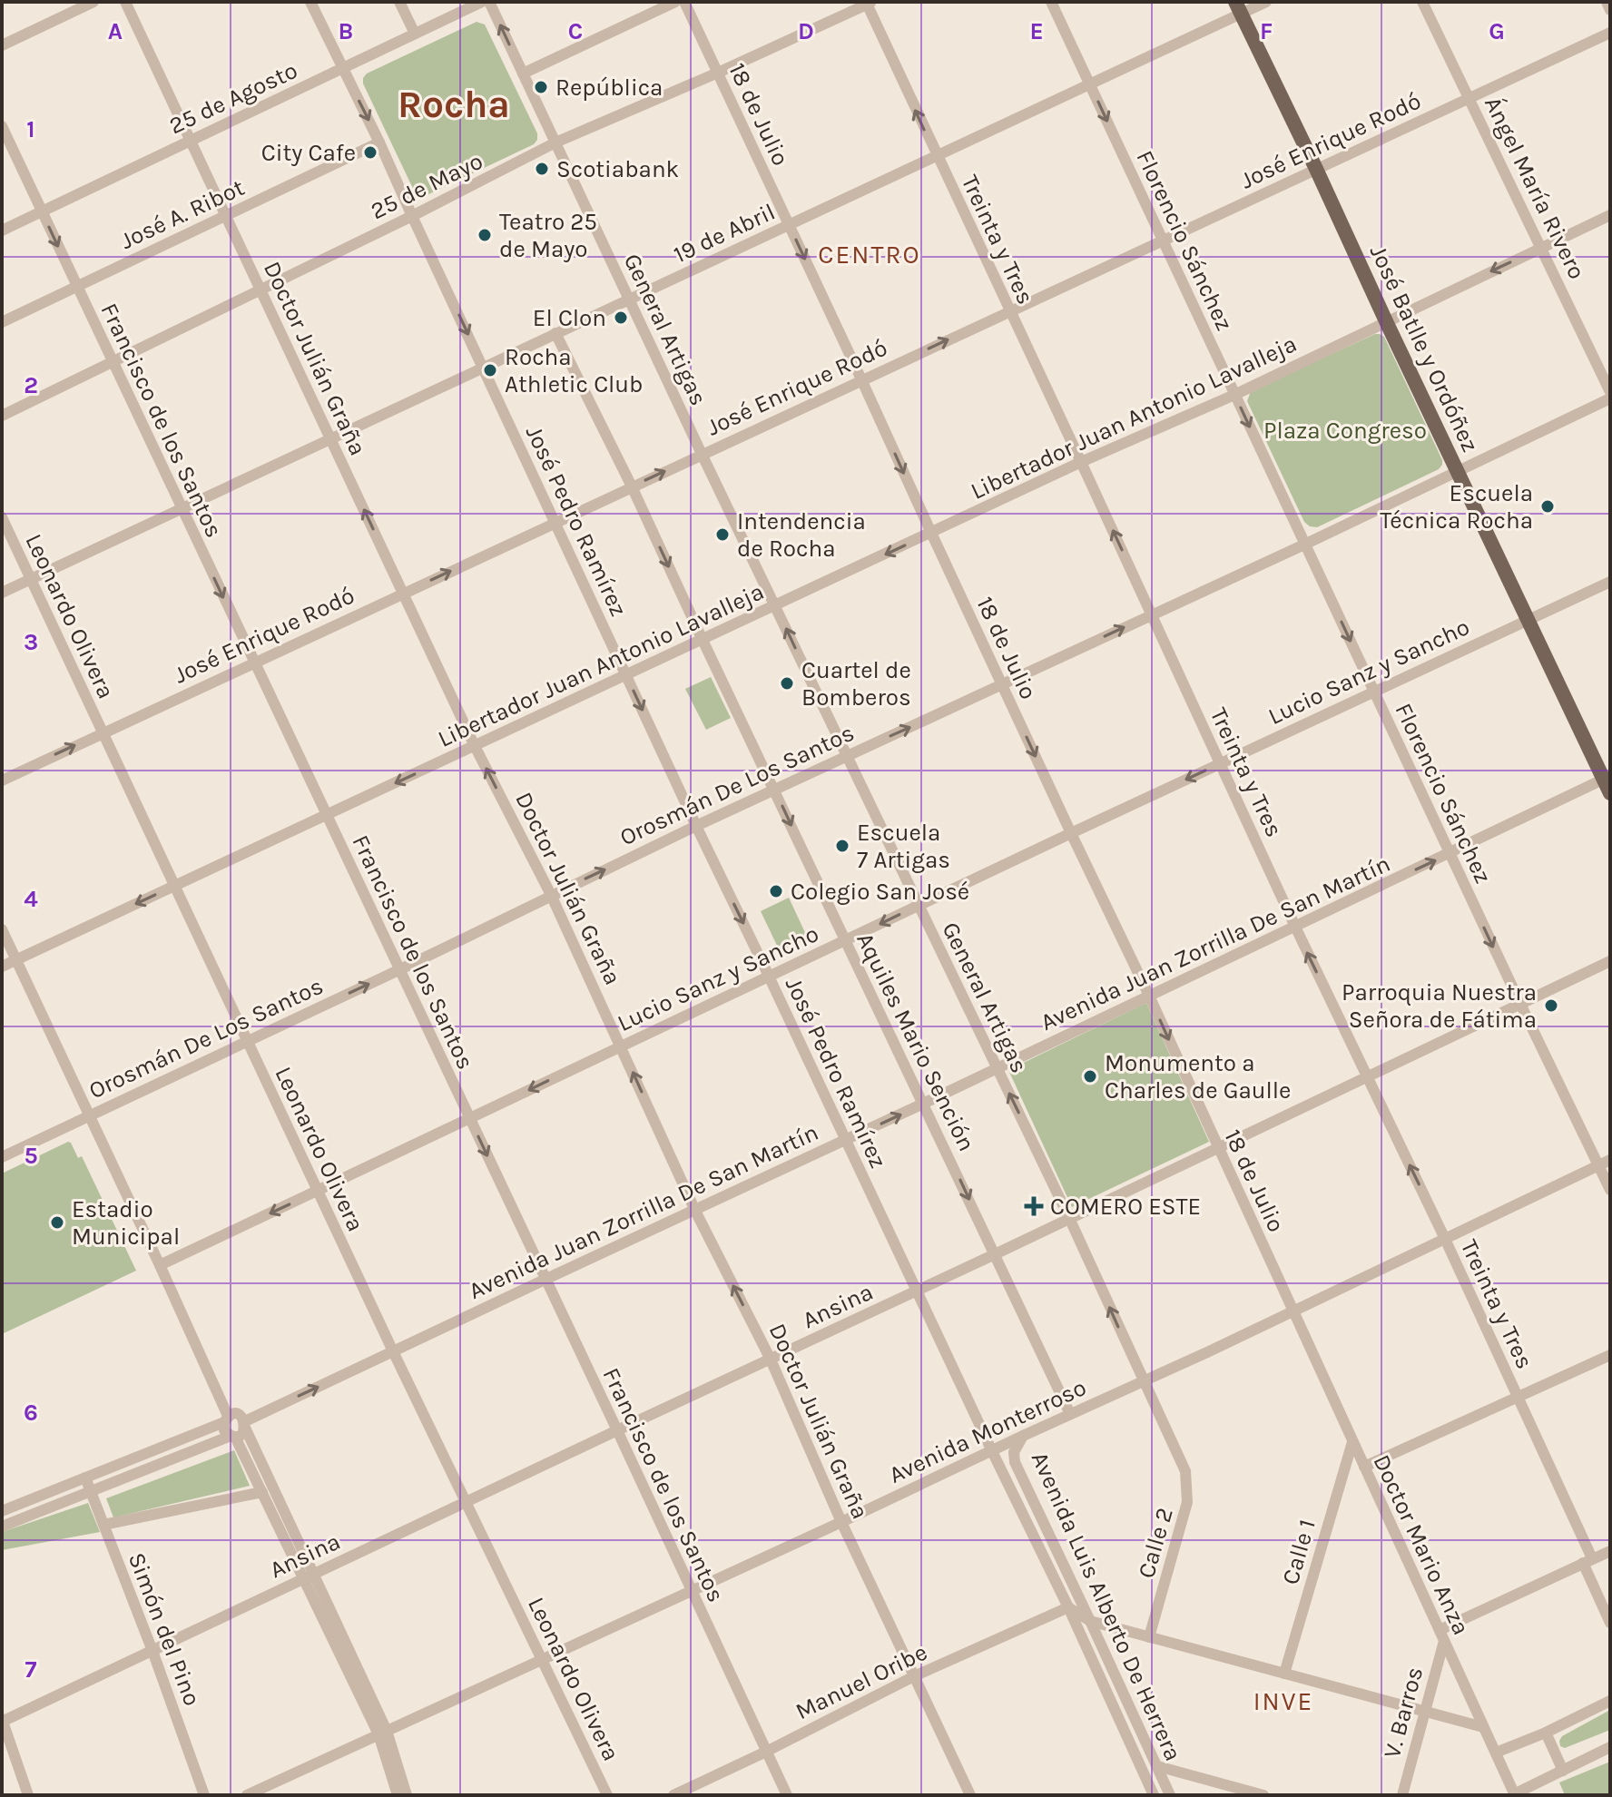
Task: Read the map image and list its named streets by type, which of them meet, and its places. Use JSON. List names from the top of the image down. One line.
{"streets":{"main road":["José Batlle y Ordóñez"],"street":["25 de Agosto","18 de Julio","José Enrique Rodó","25 de Mayo","Ángel María Rivero","José A. Ribot","19 de Abril","Treinta y Tres","Florencio Sánchez","General Artigas","Doctor Julián Graña","Libertador Juan Antonio Lavalleja","Francisco de los Santos","José Pedro Ramírez","Leonardo Olivera","Lucio Sanz y Sancho","Orosmán De Los Santos","Avenida Juan Zorrilla De San Martín","Aquiles Mario Sención","Ansina","Avenida Monterroso","Calle 2","Doctor Mario Anza","Calle 1","Avenida Luis Alberto De Herrera","Simón del Pino","Manuel Oribe","V. Barros"]},"crossings":[["25 de Agosto","Doctor Julián Graña"],["25 de Agosto","Francisco de los Santos"],["25 de Agosto","José Pedro Ramírez"],["18 de Julio","José Enrique Rodó"],["18 de Julio","25 de Mayo"],["18 de Julio","19 de Abril"],["18 de Julio","Libertador Juan Antonio Lavalleja"],["18 de Julio","Lucio Sanz y Sancho"],["18 de Julio","Orosmán De Los Santos"],["18 de Julio","Avenida Juan Zorrilla De San Martín"],["18 de Julio","Ansina"],["18 de Julio","Avenida Monterroso"],["18 de Julio","Doctor Mario Anza"],["José Enrique Rodó","Ángel María Rivero"],["José Enrique Rodó","Treinta y Tres"],["José Enrique Rodó","Florencio Sánchez"],["José Enrique Rodó","General Artigas"],["José Enrique Rodó","José Batlle y Ordóñez"],["José Enrique Rodó","Doctor Julián Graña"],["José Enrique Rodó","Francisco de los Santos"],["José Enrique Rodó","José Pedro Ramírez"],["José Enrique Rodó","Leonardo Olivera"],["José Enrique Rodó","Aquiles Mario Sención"],["25 de Mayo","Treinta y Tres"],["25 de Mayo","General Artigas"],["25 de Mayo","Doctor Julián Graña"],["25 de Mayo","Francisco de los Santos"],["25 de Mayo","José Pedro Ramírez"],["Ángel María Rivero","Libertador Juan Antonio Lavalleja"],["José A. Ribot","Doctor Julián Graña"],["José A. Ribot","Francisco de los Santos"],["José A. Ribot","José Pedro Ramírez"],["19 de Abril","Treinta y Tres"],["19 de Abril","Florencio Sánchez"],["19 de Abril","General Artigas"],["19 de Abril","José Batlle y Ordóñez"],["19 de Abril","Doctor Julián Graña"],["19 de Abril","Francisco de los Santos"],["19 de Abril","José Pedro Ramírez"],["19 de Abril","Leonardo Olivera"],["19 de Abril","Aquiles Mario Sención"],["Treinta y Tres","Libertador Juan Antonio Lavalleja"],["Treinta y Tres","Lucio Sanz y Sancho"],["Treinta y Tres","Orosmán De Los Santos"],["Treinta y Tres","Avenida Juan Zorrilla De San Martín"],["Treinta y Tres","Ansina"],["Treinta y Tres","Avenida Monterroso"],["Florencio Sánchez","Libertador Juan Antonio Lavalleja"],["Florencio Sánchez","Lucio Sanz y Sancho"],["Florencio Sánchez","Orosmán De Los Santos"],["Florencio Sánchez","Avenida Juan Zorrilla De San Martín"],["Florencio Sánchez","Ansina"],["Florencio Sánchez","Avenida Monterroso"],["General Artigas","Libertador Juan Antonio Lavalleja"],["General Artigas","Lucio Sanz y Sancho"],["General Artigas","Orosmán De Los Santos"],["General Artigas","Avenida Juan Zorrilla De San Martín"],["General Artigas","Ansina"],["General Artigas","Avenida Monterroso"],["General Artigas","Calle 2"],["José Batlle y Ordóñez","Libertador Juan Antonio Lavalleja"],["José Batlle y Ordóñez","Lucio Sanz y Sancho"],["José Batlle y Ordóñez","Orosmán De Los Santos"],["José Batlle y Ordóñez","Avenida Juan Zorrilla De San Martín"],["Doctor Julián Graña","Libertador Juan Antonio Lavalleja"],["Doctor Julián Graña","Lucio Sanz y Sancho"],["Doctor Julián Graña","Orosmán De Los Santos"],["Doctor Julián Graña","Avenida Juan Zorrilla De San Martín"],["Doctor Julián Graña","Ansina"],["Doctor Julián Graña","Avenida Monterroso"],["Doctor Julián Graña","Manuel Oribe"],["Libertador Juan Antonio Lavalleja","Francisco de los Santos"],["Libertador Juan Antonio Lavalleja","José Pedro Ramírez"],["Libertador Juan Antonio Lavalleja","Leonardo Olivera"],["Libertador Juan Antonio Lavalleja","Aquiles Mario Sención"],["Francisco de los Santos","Lucio Sanz y Sancho"],["Francisco de los Santos","Orosmán De Los Santos"],["Francisco de los Santos","Avenida Juan Zorrilla De San Martín"],["Francisco de los Santos","Ansina"],["Francisco de los Santos","Avenida Monterroso"],["Francisco de los Santos","Manuel Oribe"],["José Pedro Ramírez","Lucio Sanz y Sancho"],["José Pedro Ramírez","Orosmán De Los Santos"],["José Pedro Ramírez","Avenida Juan Zorrilla De San Martín"],["José Pedro Ramírez","Ansina"],["José Pedro Ramírez","Avenida Monterroso"],["José Pedro Ramírez","Avenida Luis Alberto De Herrera"],["Leonardo Olivera","Lucio Sanz y Sancho"],["Leonardo Olivera","Orosmán De Los Santos"],["Leonardo Olivera","Avenida Juan Zorrilla De San Martín"],["Leonardo Olivera","Ansina"],["Leonardo Olivera","Avenida Monterroso"],["Lucio Sanz y Sancho","Aquiles Mario Sención"],["Orosmán De Los Santos","Aquiles Mario Sención"],["Avenida Juan Zorrilla De San Martín","Aquiles Mario Sención"],["Aquiles Mario Sención","Ansina"],["Aquiles Mario Sención","Avenida Monterroso"],["Ansina","Simón del Pino"],["Avenida Monterroso","Calle 2"],["Avenida Monterroso","Doctor Mario Anza"],["Avenida Monterroso","Avenida Luis Alberto De Herrera"],["Doctor Mario Anza","Calle 1"],["Doctor Mario Anza","V. Barros"],["Avenida Luis Alberto De Herrera","Manuel Oribe"]],"one_way":["18 de Julio","Treinta y Tres","Florencio Sánchez","General Artigas","Libertador Juan Antonio Lavalleja","José Pedro Ramírez","Lucio Sanz y Sancho","Orosmán De Los Santos","Aquiles Mario Sención"],"districts":["Rocha","CENTRO","INVE"],"parks":["Plaza Congreso"],"places":{"other":["República","City Cafe","Scotiabank","Teatro 25 de Mayo","El Clon","Rocha Athletic Club","Escuela Técnica Rocha","Intendencia de Rocha","Cuartel de Bomberos","Escuela 7 Artigas","Colegio San José","Parroquia Nuestra Señora de Fátima","Monumento a Charles de Gaulle","Estadio Municipal"],"health":["COMERO ESTE"]},"grid":{"columns":["A","B","C","D","E","F","G"],"rows":["1","2","3","4","5","6","7"]}}
